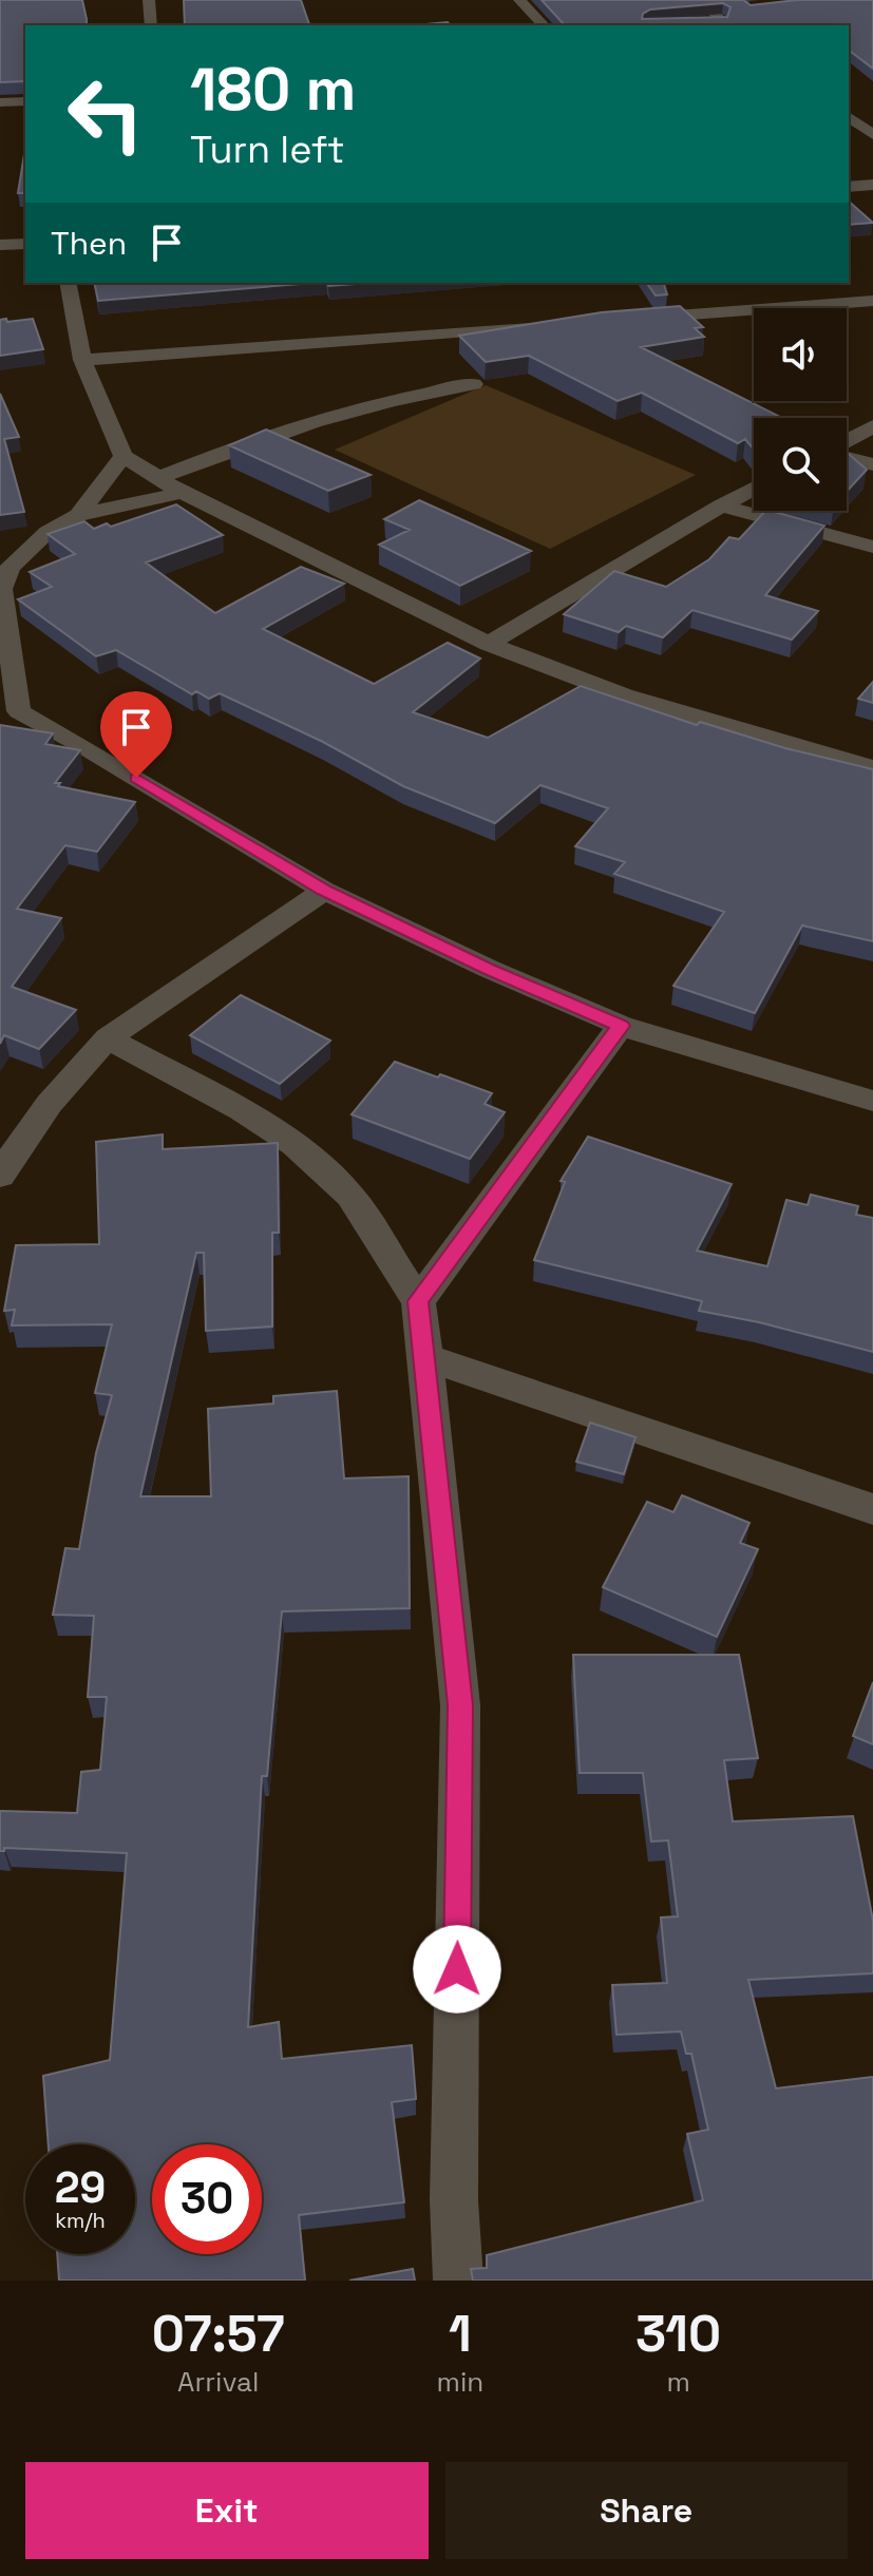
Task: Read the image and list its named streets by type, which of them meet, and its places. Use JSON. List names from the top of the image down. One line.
{"page":{"turn":["180 m","Turn left"],"then":"Then","speed":"29 km/h","limit":"30","eta":["07:57","Arrival","1","min","310","m"],"buttons":["Exit","Share"]}}
